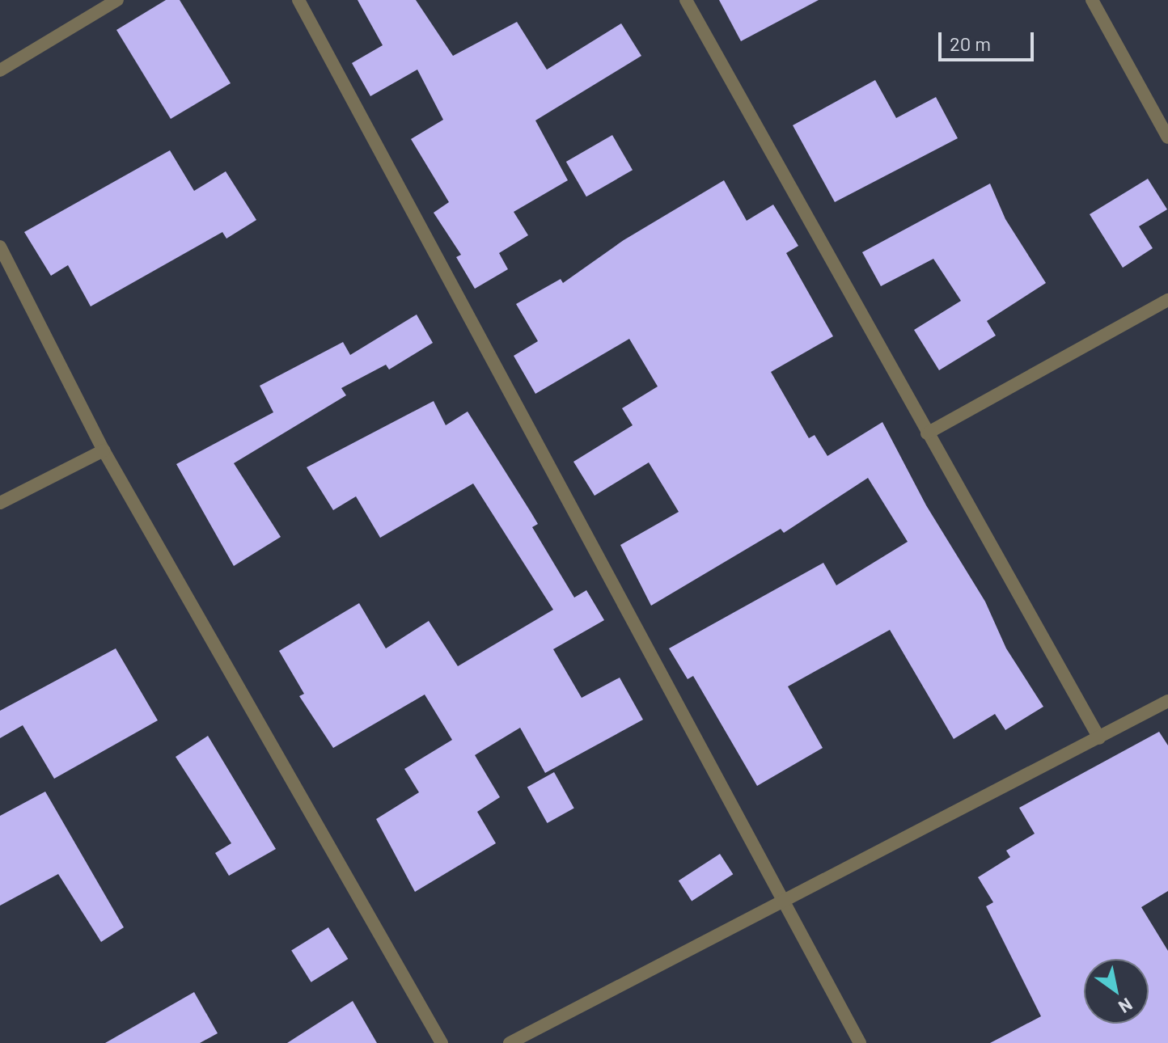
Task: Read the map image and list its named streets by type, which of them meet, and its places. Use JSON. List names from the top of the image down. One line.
{"scale_bar":"20 m","north":"bottom right"}
